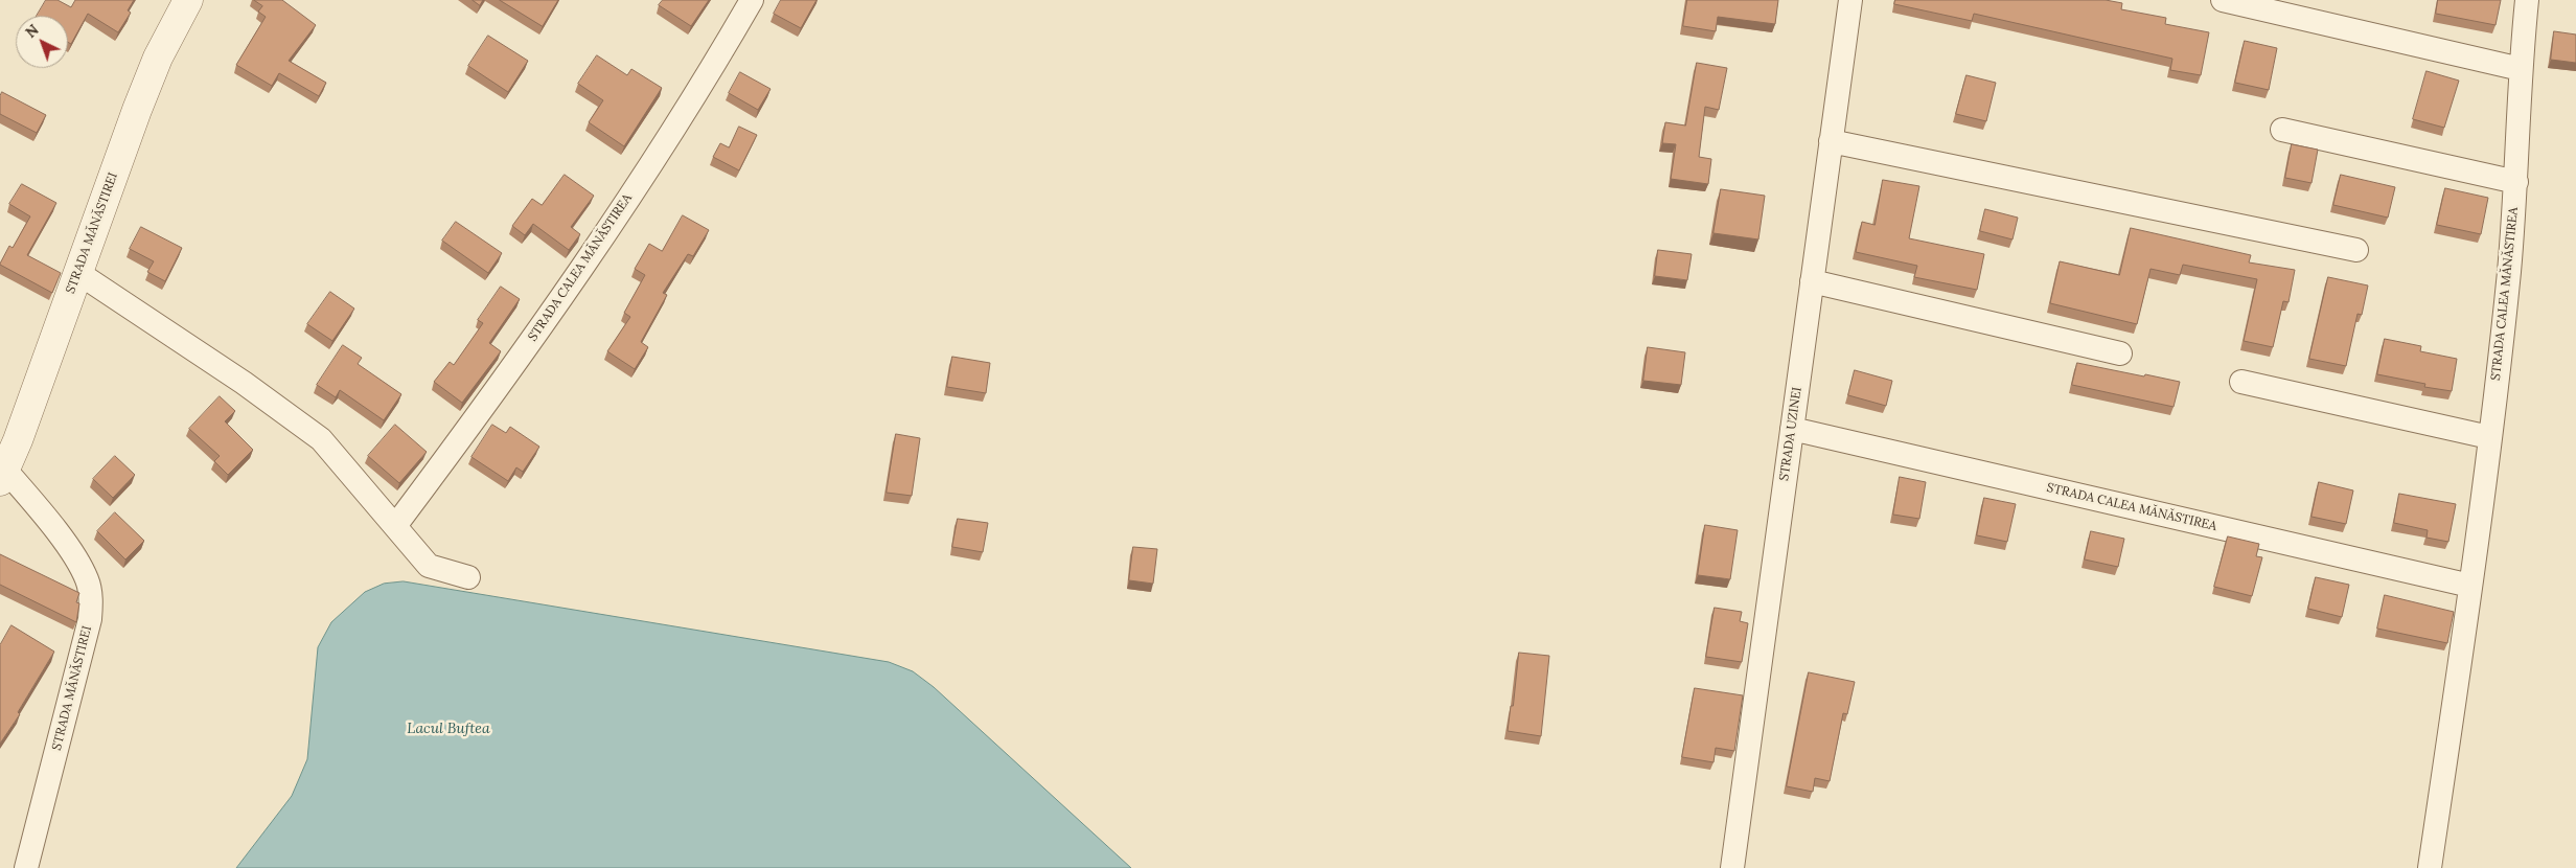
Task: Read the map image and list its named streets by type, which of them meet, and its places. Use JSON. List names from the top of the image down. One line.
{"streets":{"street":["STRADA MĂNĂSTIREI","STRADA CALEA MĂNĂSTIREA","STRADA UZINEI"]},"crossings":[["STRADA CALEA MĂNĂSTIREA","STRADA UZINEI"]],"water":["Lacul Buftea"],"north":"top left"}
